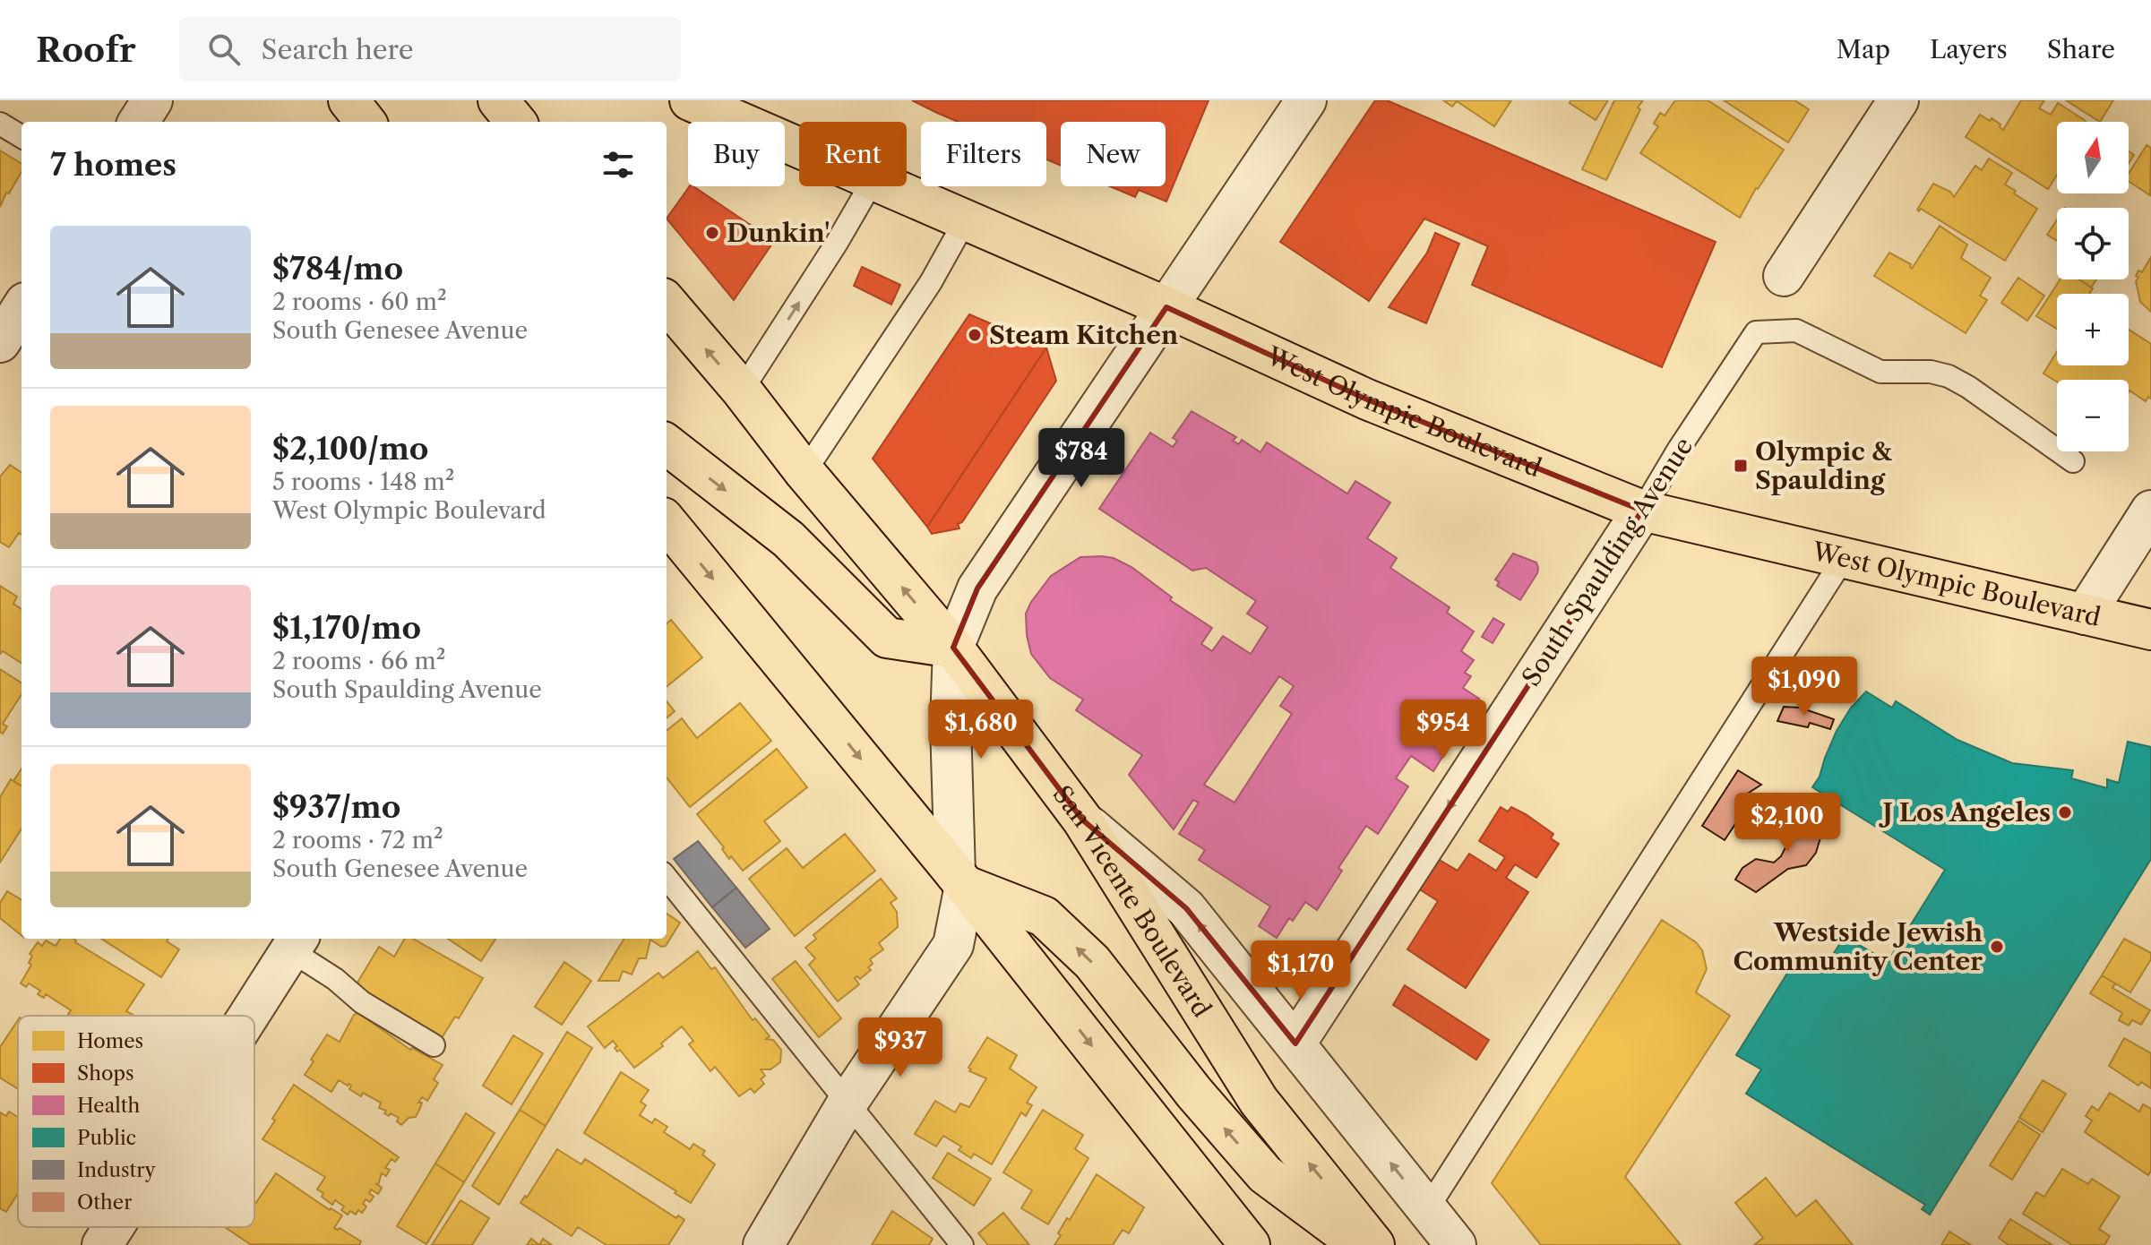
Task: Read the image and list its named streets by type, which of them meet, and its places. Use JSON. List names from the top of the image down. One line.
{"streets":{"main road":["West Olympic Boulevard","San Vicente Boulevard"],"street":["South Spaulding Avenue"]},"crossings":[["West Olympic Boulevard","South Spaulding Avenue"]],"places":{"other":["Dunkin'","Steam Kitchen","J Los Angeles","Westside Jewish Community Center"],"transit":["Olympic & Spaulding"]},"legend":["Homes","Shops","Health","Public","Industry","Other"],"north":"top","page":{"header":"Roofr","search":"Search here","nav":["Map","Layers","Share"],"map_buttons":["+","−"],"chip":["Buy","Rent","Filters","New"],"heading":"7 homes","list":[{"name":"$784/mo","note":"2 rooms · 60 m² · South Genesee Avenue"},{"name":"$2,100/mo","note":"5 rooms · 148 m² · West Olympic Boulevard"},{"name":"$1,170/mo","note":"2 rooms · 66 m² · South Spaulding Avenue"},{"name":"$937/mo","note":"2 rooms · 72 m² · South Genesee Avenue"}],"price":["$784","$1,090","$1,680","$954","$2,100","$1,170","$937"]}}
